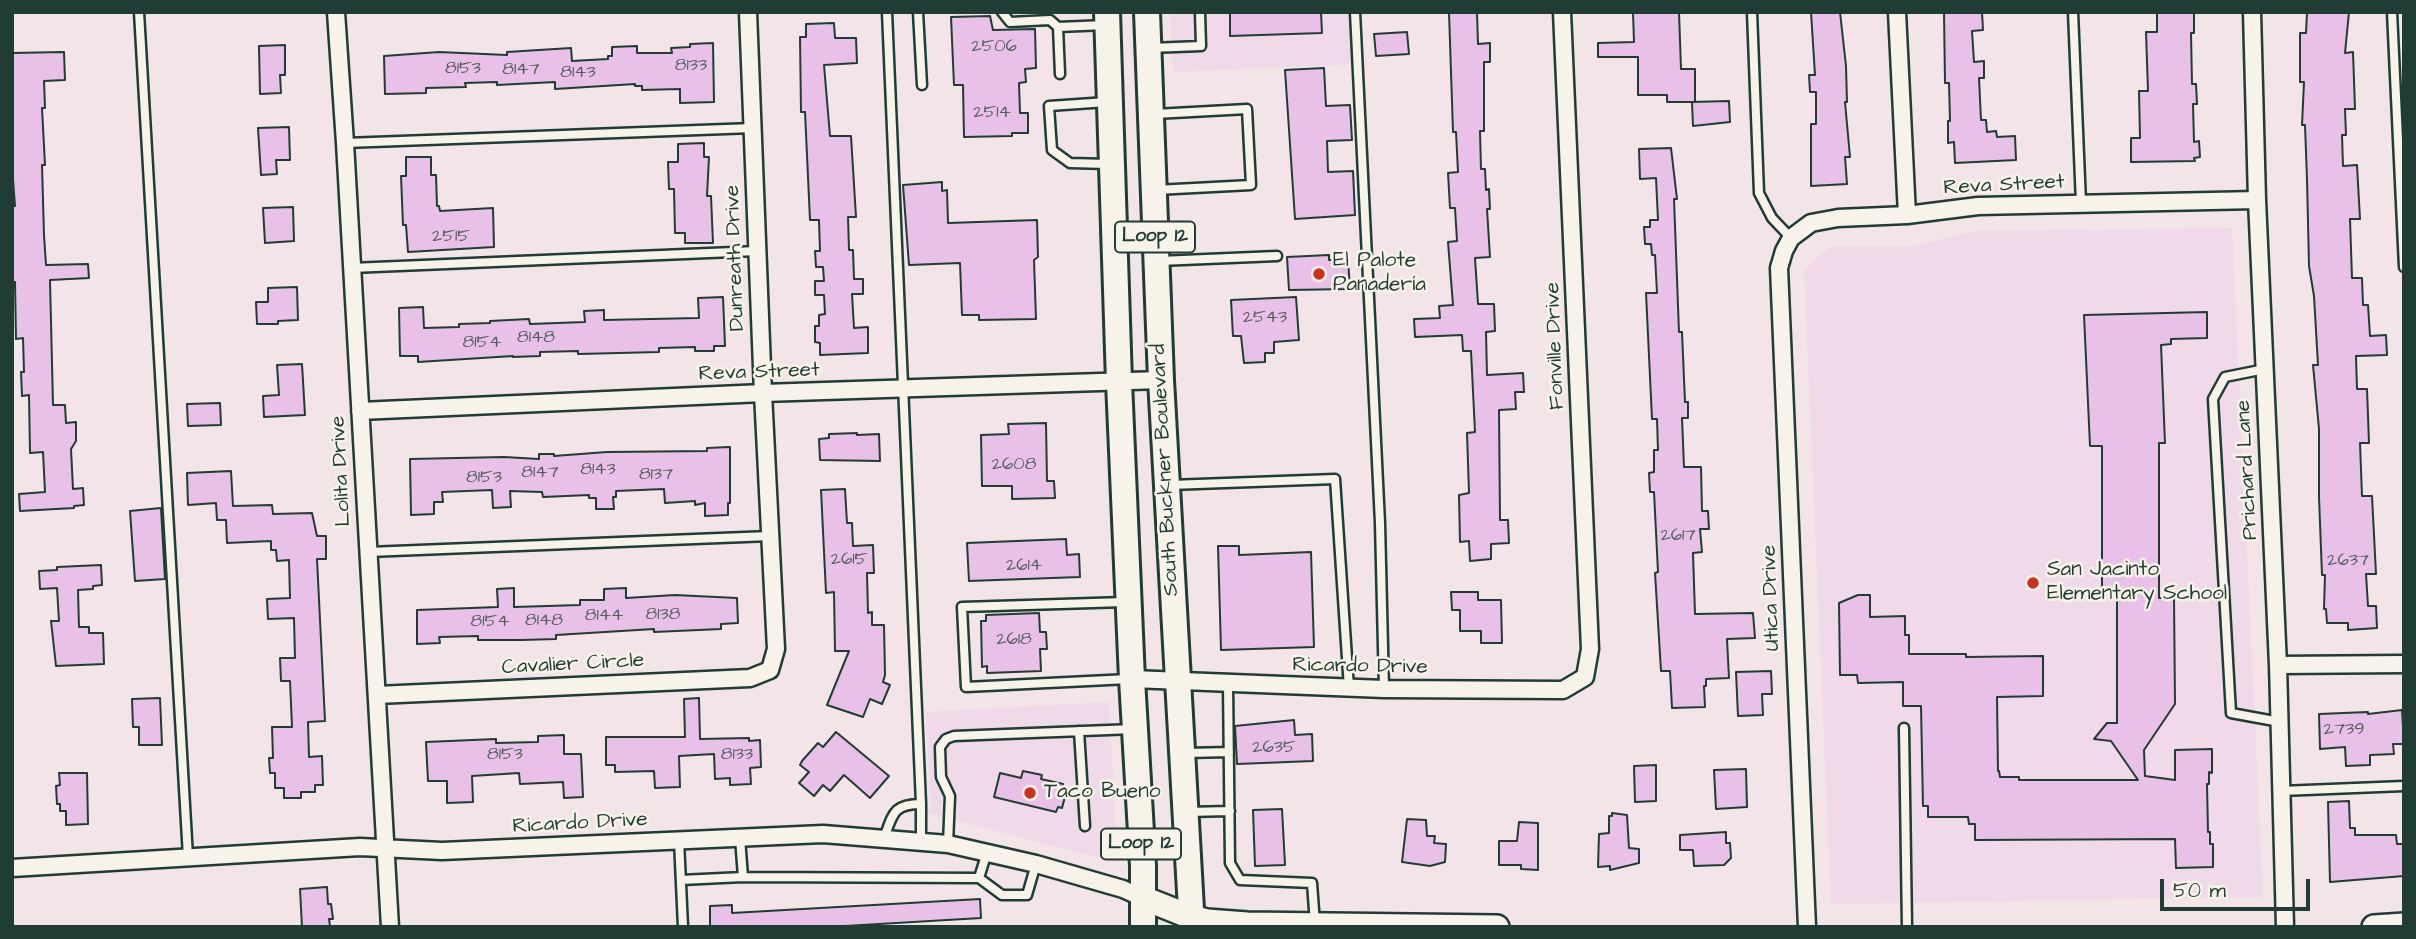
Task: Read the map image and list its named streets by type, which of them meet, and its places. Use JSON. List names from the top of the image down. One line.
{"streets":{"main road":["Loop 12","South Buckner Boulevard"],"street":["Reva Street","Dunreath Drive","Fonville Drive","Prichard Lane","Lolita Drive","Utica Drive","Cavalier Circle","Ricardo Drive"]},"crossings":[["Reva Street","Dunreath Drive"],["Reva Street","South Buckner Boulevard"],["Reva Street","Prichard Lane"],["Reva Street","Lolita Drive"],["Reva Street","Utica Drive"],["Dunreath Drive","Cavalier Circle"],["Fonville Drive","Ricardo Drive"],["South Buckner Boulevard","Ricardo Drive"],["Lolita Drive","Cavalier Circle"],["Lolita Drive","Ricardo Drive"]],"places":["El Palote Panadería","San Jacinto Elementary School","Taco Bueno"],"house_numbers":["2506","8133","8153","8147","8143","2514","2515","2543","8148","8154","2608","8143","8147","8137","8153","2617","2615","2637","2614","8138","8144","8148","8154","2618","2739","2635","8153","8133"],"scale_bar":"50 m"}
